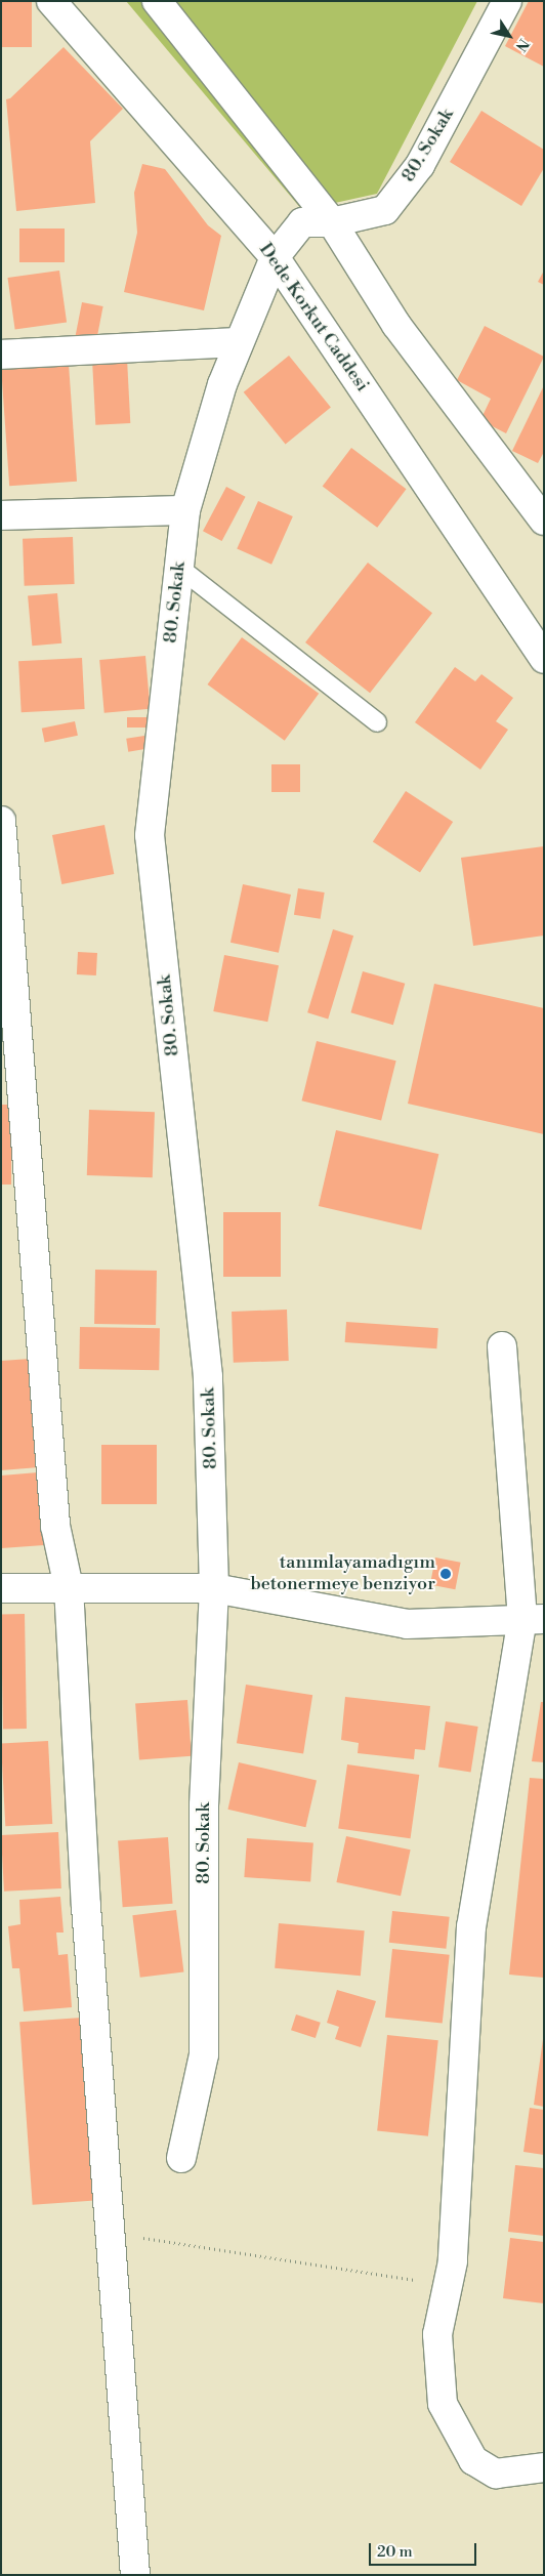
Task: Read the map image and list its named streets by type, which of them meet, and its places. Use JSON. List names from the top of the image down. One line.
{"streets":{"street":["80. Sokak","Dede Korkut Caddesi"]},"crossings":[["80. Sokak","Dede Korkut Caddesi"]],"places":["tanımlayamadıgım betonermeye benziyor"],"scale_bar":"20 m","north":"bottom right"}
